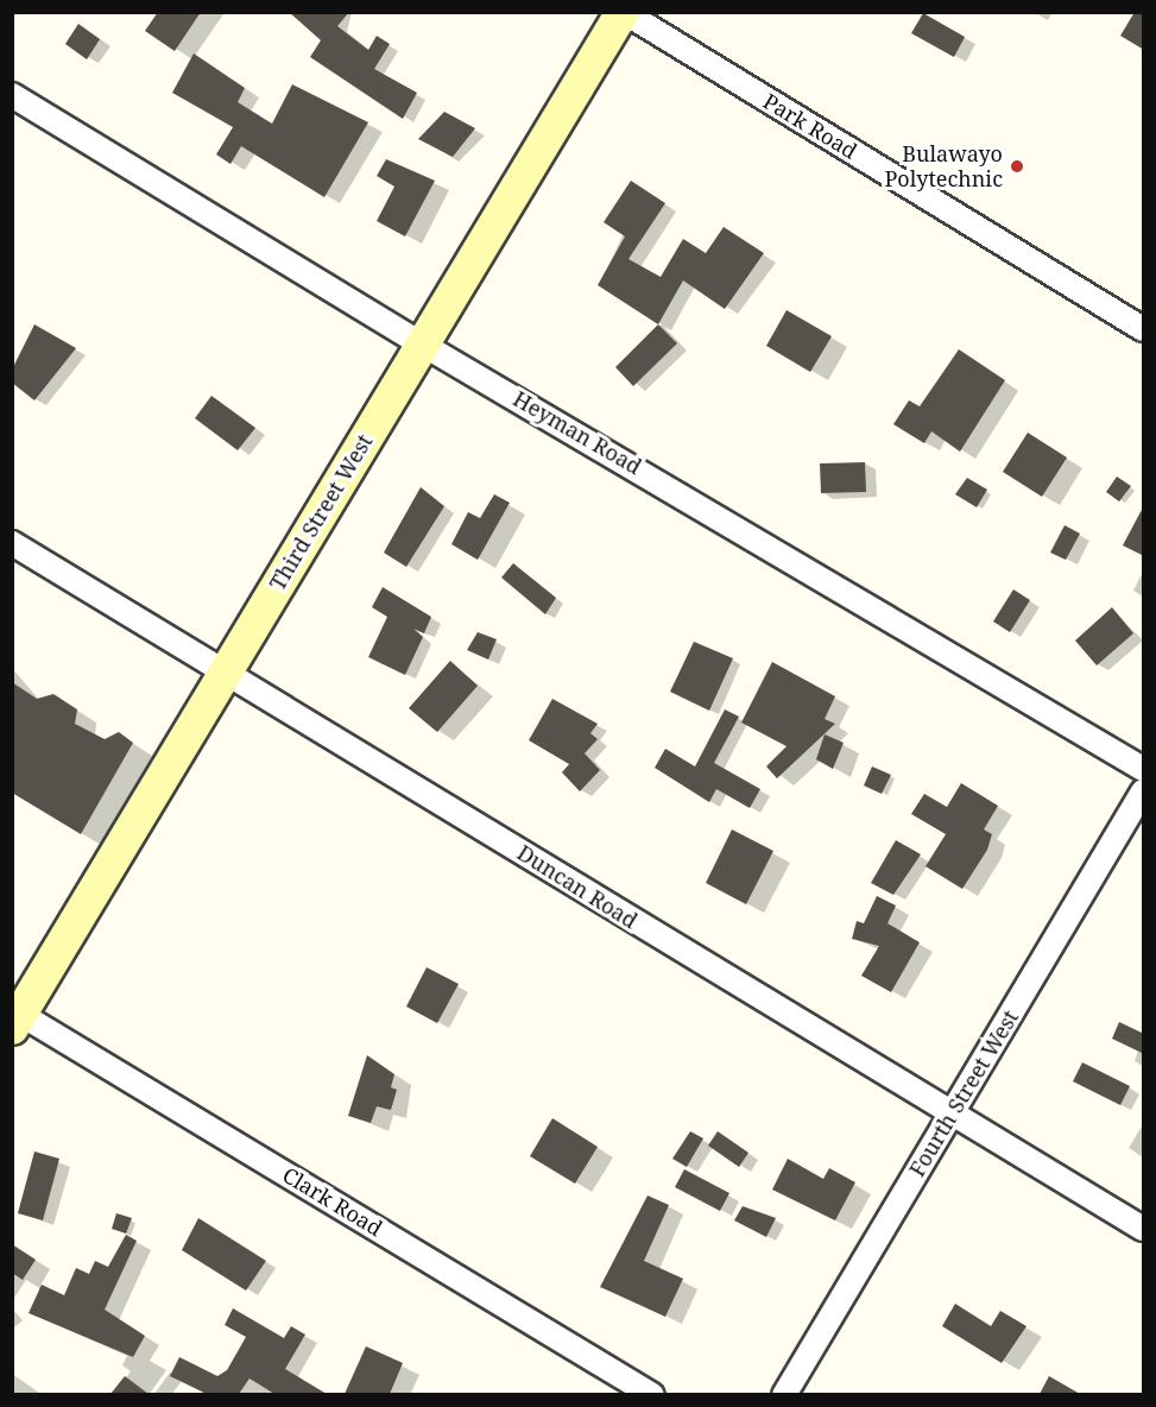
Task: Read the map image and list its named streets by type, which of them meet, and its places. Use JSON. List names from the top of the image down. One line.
{"streets":{"main road":["Third Street West"],"street":["Park Road","Heyman Road","Duncan Road","Fourth Street West","Clark Road"]},"crossings":[["Park Road","Third Street West"],["Heyman Road","Third Street West"],["Third Street West","Duncan Road"],["Third Street West","Clark Road"],["Duncan Road","Fourth Street West"]],"places":["Bulawayo Polytechnic"]}
